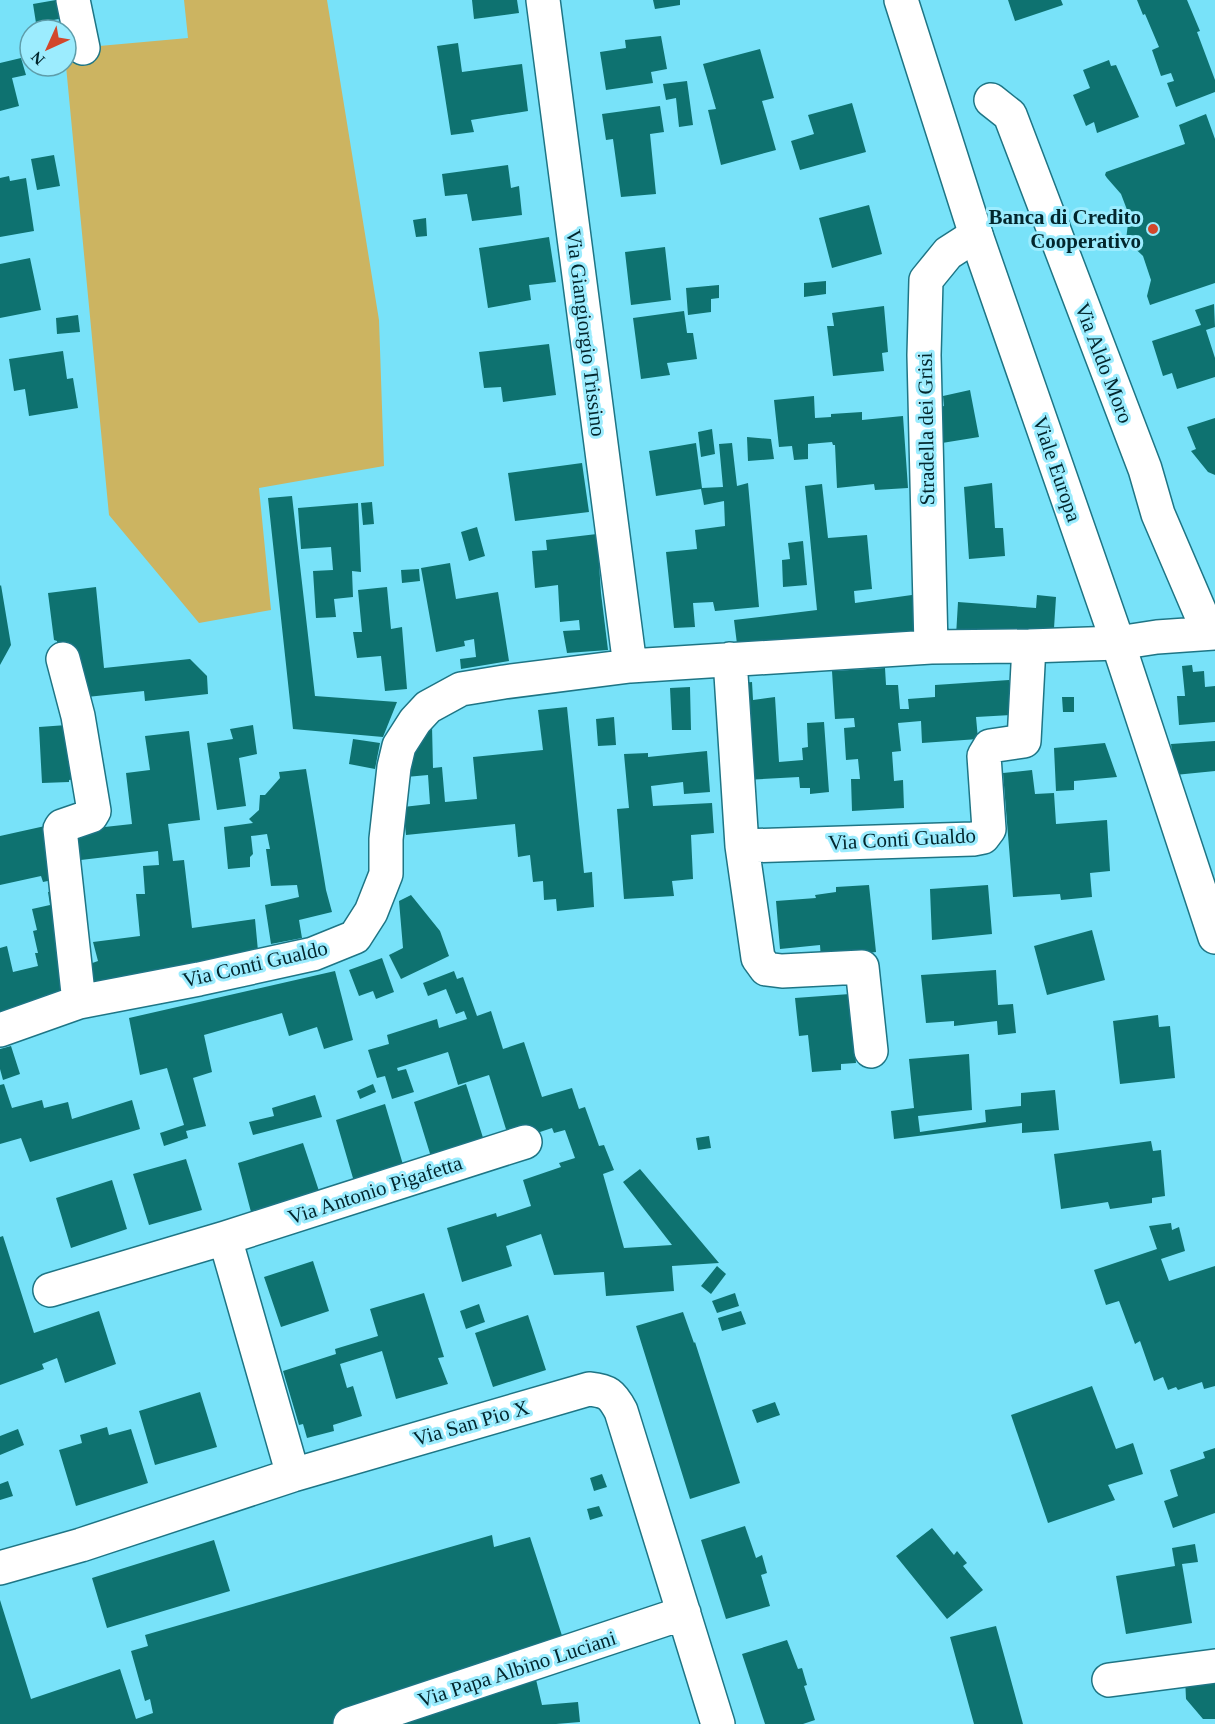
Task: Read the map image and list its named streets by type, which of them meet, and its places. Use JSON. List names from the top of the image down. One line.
{"streets":{"street":["Via Giangiorgio Trissino","Via Aldo Moro","Stradella dei Grisi","Viale Europa","Via Conti Gualdo","Via Antonio Pigafetta","Via San Pio X","Via Papa Albino Luciani"]},"crossings":[["Via Giangiorgio Trissino","Via Conti Gualdo"],["Via Aldo Moro","Via Conti Gualdo"],["Stradella dei Grisi","Viale Europa"],["Stradella dei Grisi","Via Conti Gualdo"],["Viale Europa","Via Conti Gualdo"],["Via San Pio X","Via Papa Albino Luciani"]],"places":["Banca di Credito Cooperativo"],"north":"bottom left"}
